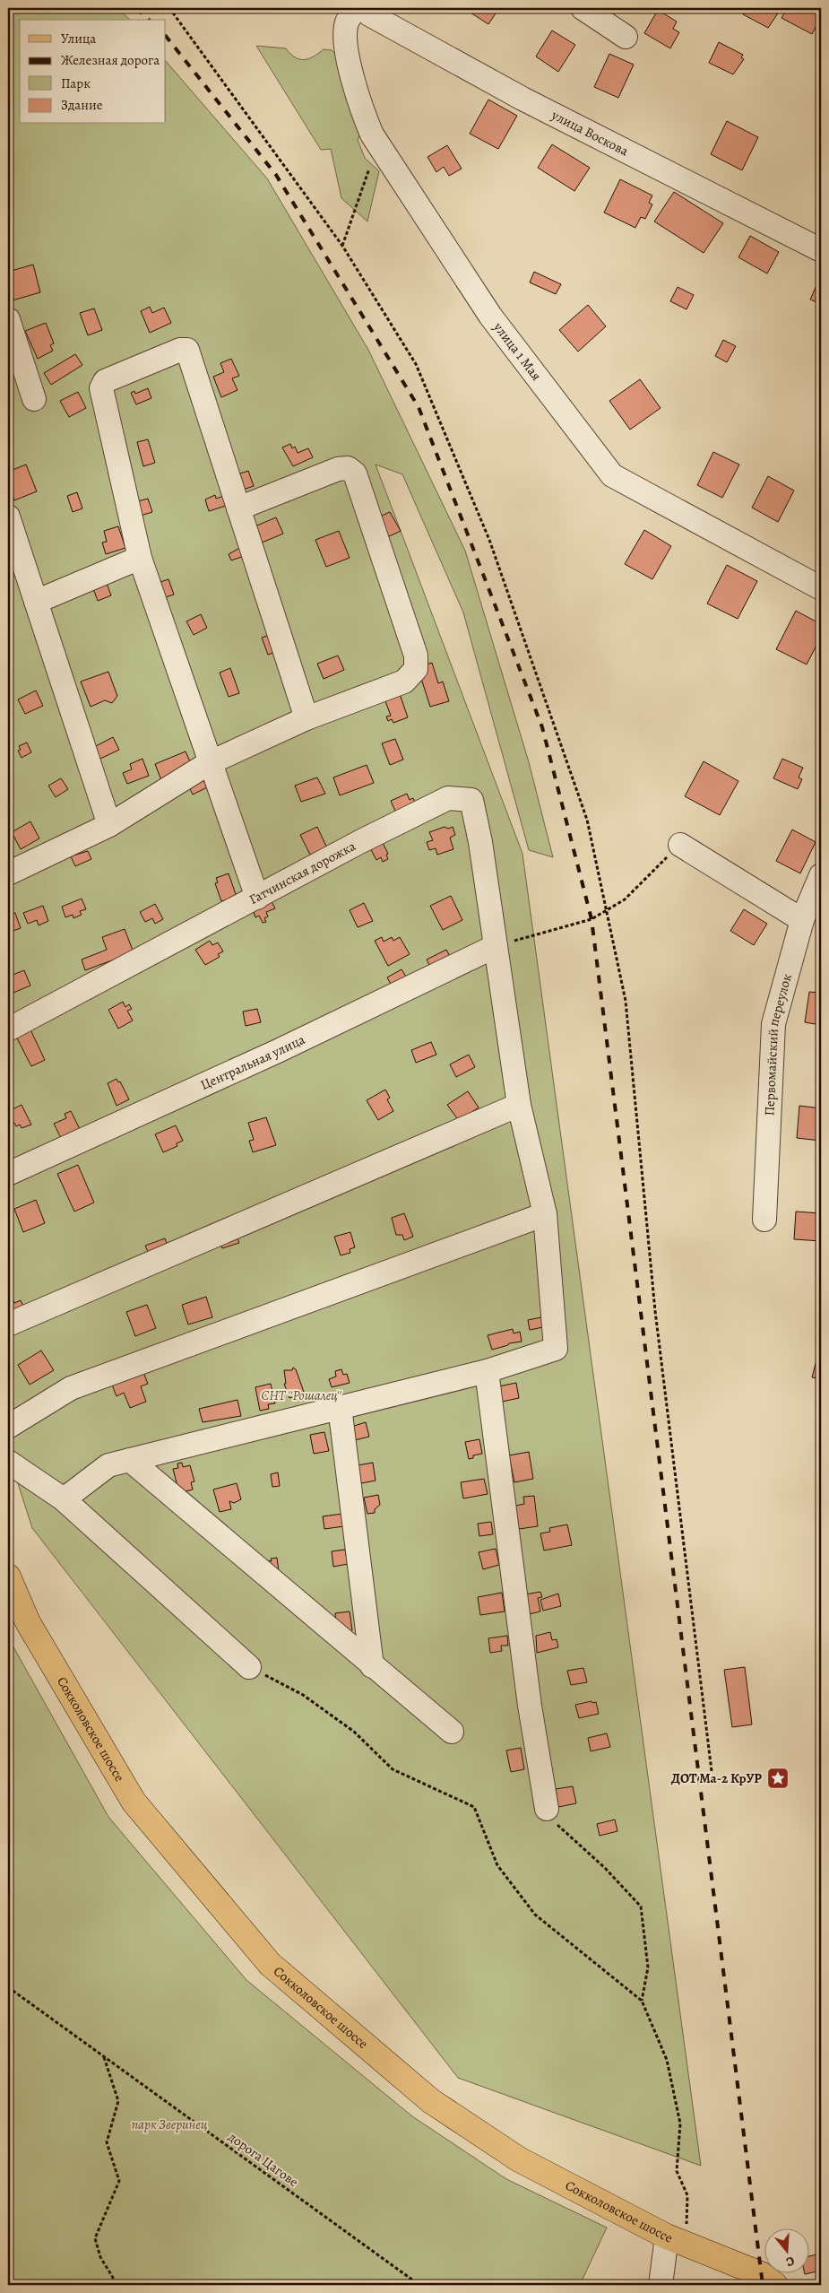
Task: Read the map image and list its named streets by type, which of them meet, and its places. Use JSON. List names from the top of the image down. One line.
{"streets":{"main road":["Сокколовское шоссе"],"street":["улица Воскова","улица 1 Мая","Гатчинская дорожка","Первомайский переулок","Центральная улица"],"path":["дорога Цагове"]},"crossings":[["Гатчинская дорожка","Центральная улица"]],"parks":["СНТ ''Рошалец''","парк Зверинец"],"places":{"place":["ДОТ Ма-2 КрУР"]},"legend":["Улица","Железная дорога","Парк","Здание"],"north":"bottom"}
